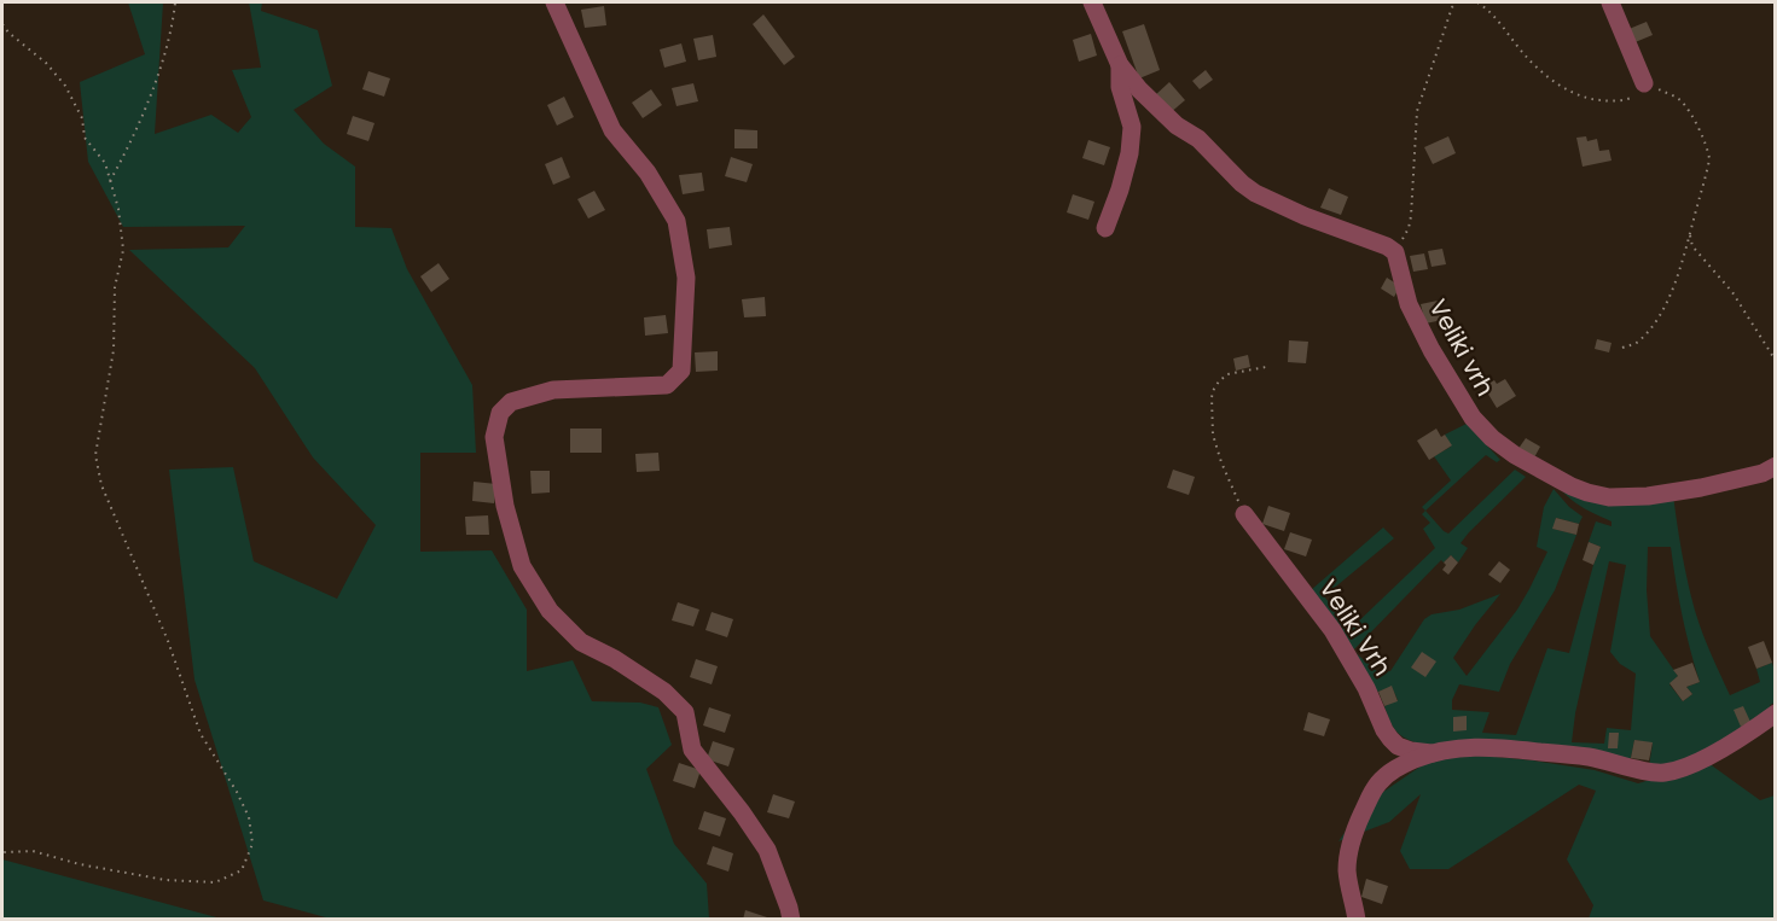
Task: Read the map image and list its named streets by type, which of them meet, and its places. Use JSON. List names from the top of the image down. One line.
{"streets":{"street":["Veliki vrh","Veliki Vrh"]}}
